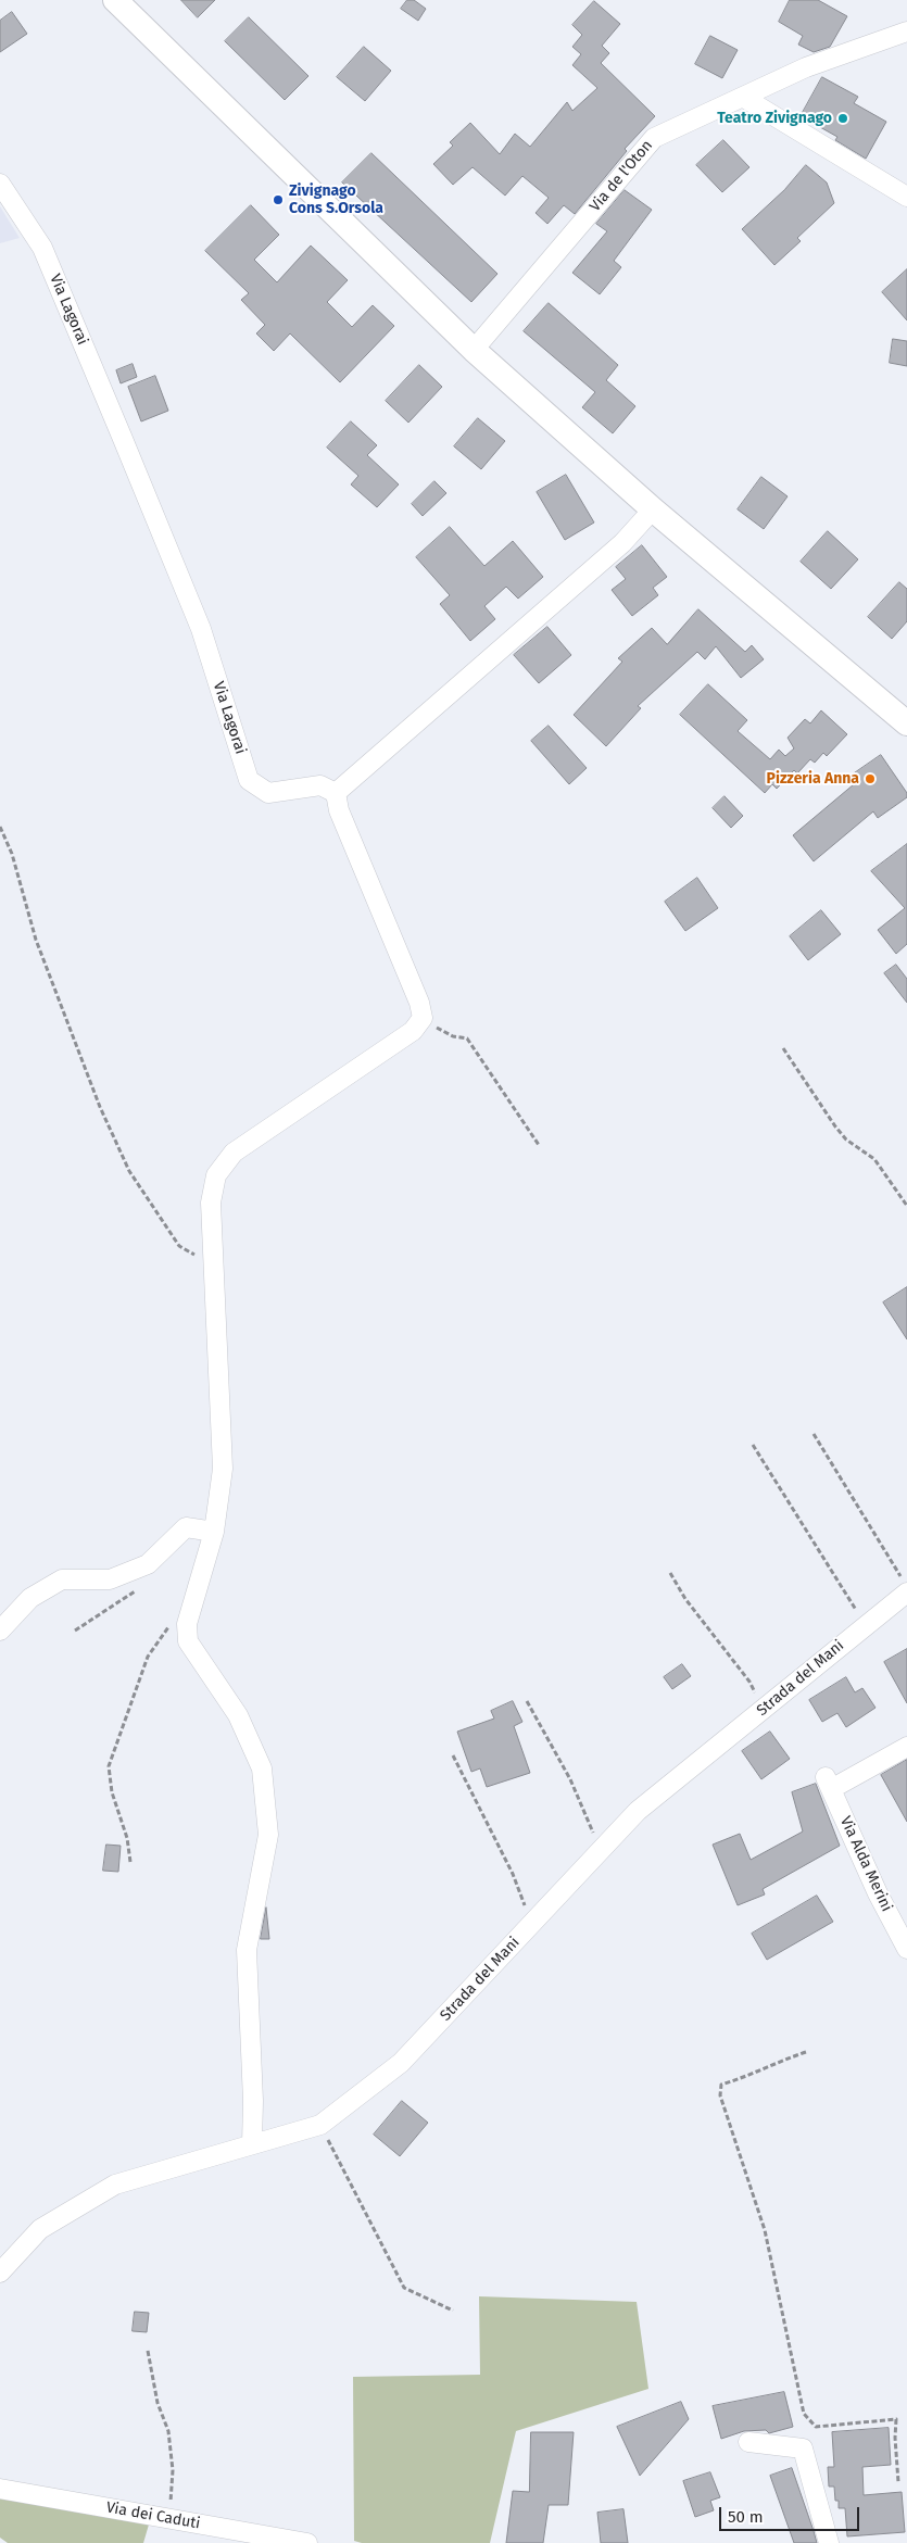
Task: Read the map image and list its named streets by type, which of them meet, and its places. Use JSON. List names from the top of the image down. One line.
{"streets":{"street":["Via de l'Oton","Via Lagorai","Strada del Mani","Via Alda Merini","Via dei Caduti"]},"places":["Teatro Zivignago","Zivignago Cons S.Orsola","Pizzeria Anna"],"scale_bar":"50 m"}
